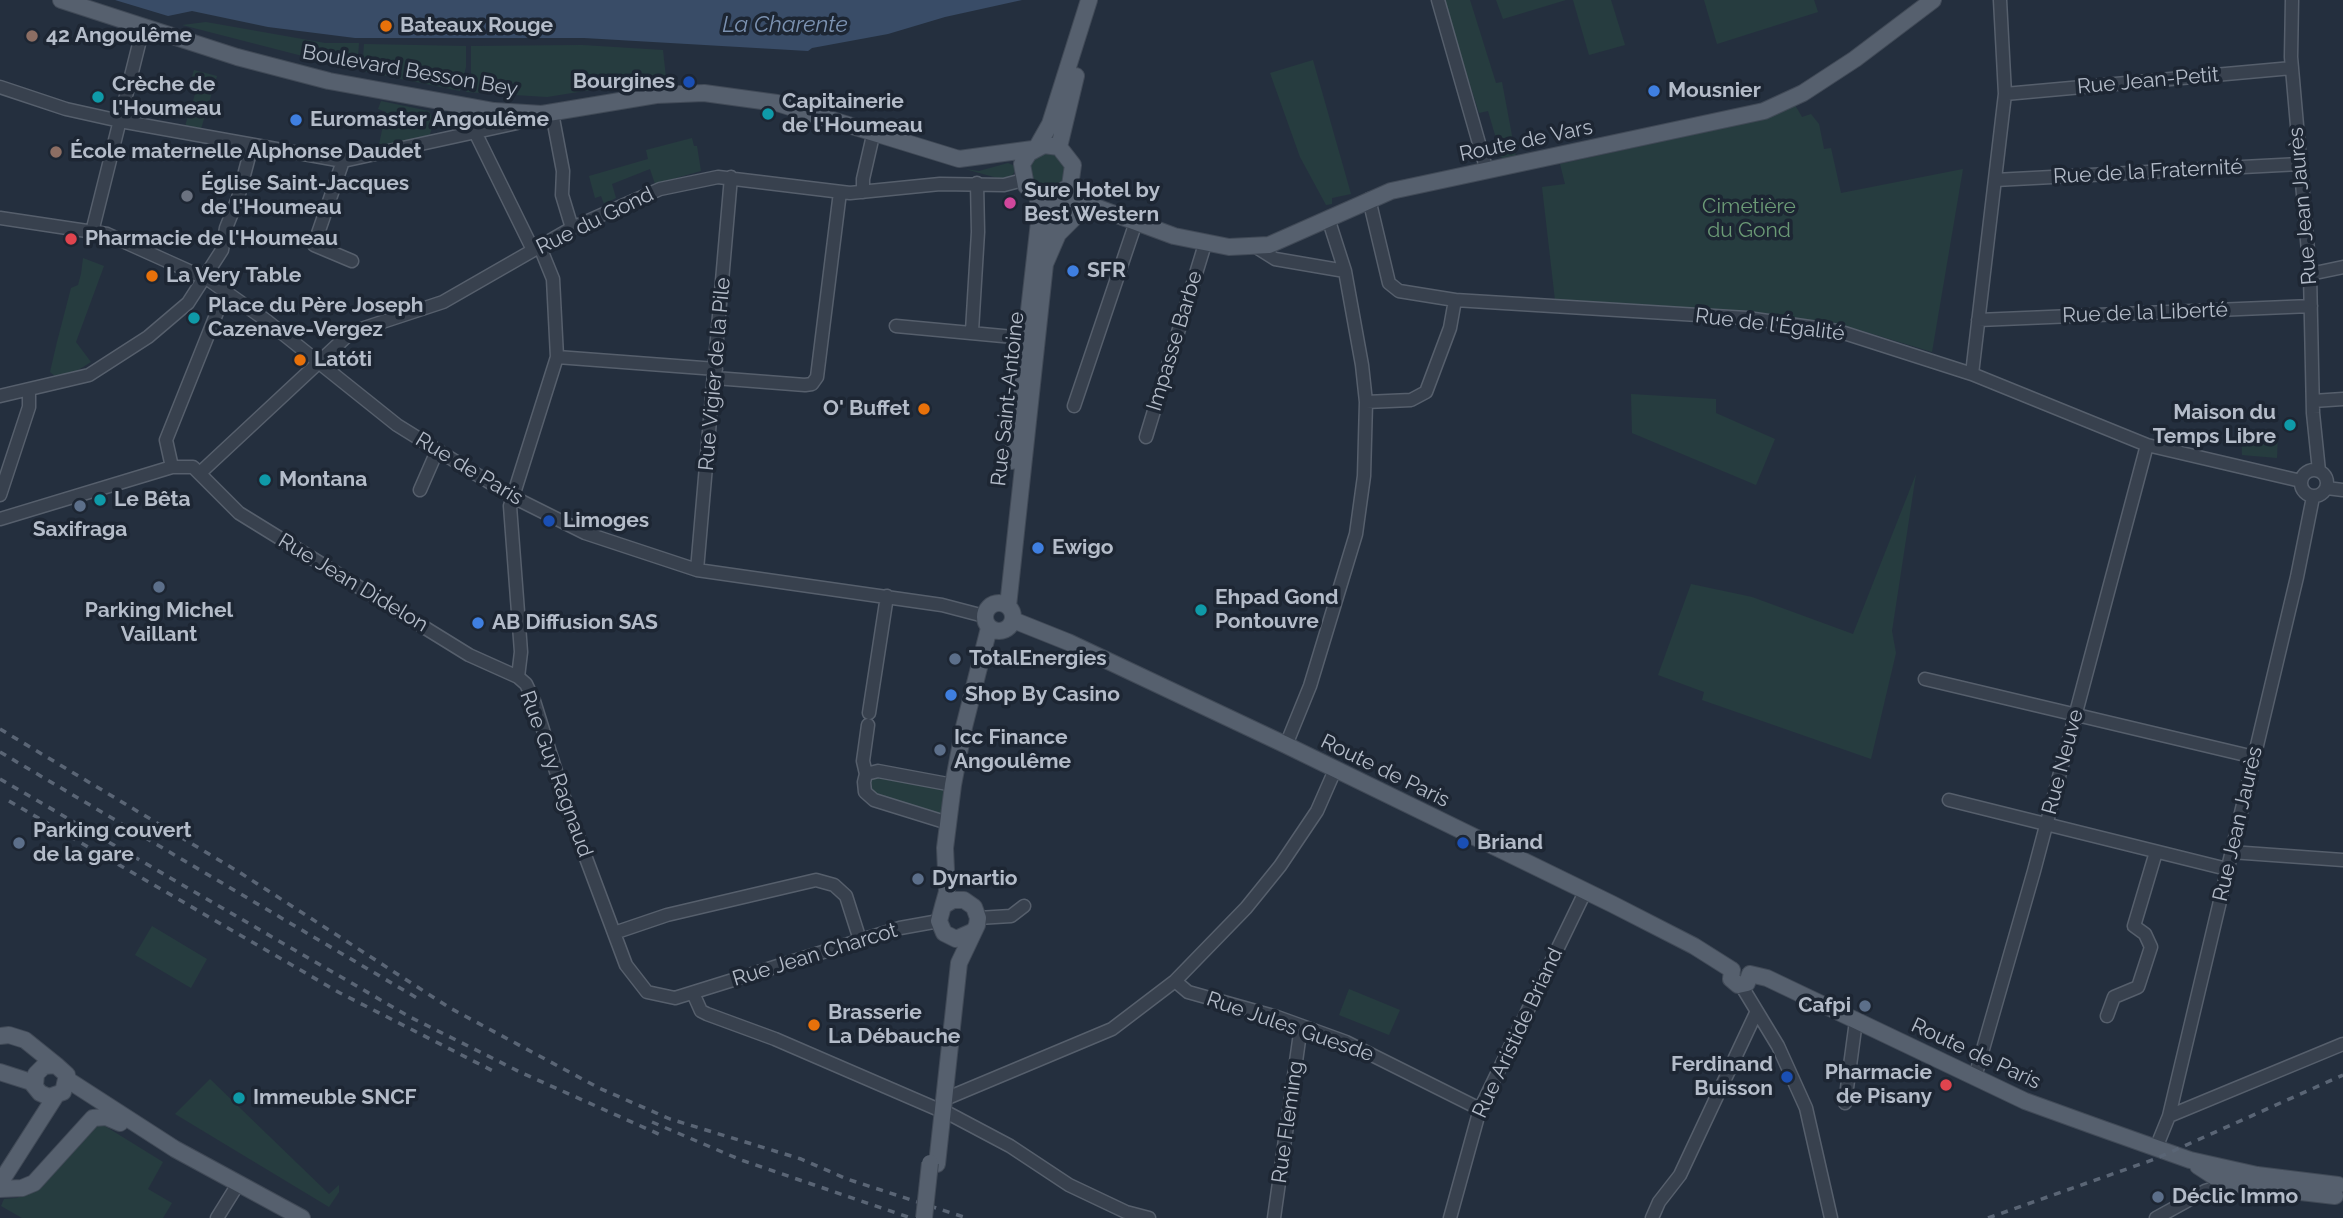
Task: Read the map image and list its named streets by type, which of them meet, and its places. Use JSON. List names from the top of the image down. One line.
{"streets":{"main road":["Boulevard Besson Bey","Route de Vars","Rue Saint-Antoine","Route de Paris"],"street":["Rue Jean-Petit","Rue de la Fraternité","Rue Jean Jaurès","Rue du Gond","Rue de la Liberté","Rue de l'Égalité","Impasse Barbe","Rue Vigier de la Pile","Rue de Paris","Rue Jean Didelon","Rue Neuve","Rue Guy Ragnaud","Rue Jean Charcot","Rue Jules Guesde","Rue Aristide Briand","Rue Fleming"]},"crossings":[["Boulevard Besson Bey","Route de Vars"],["Boulevard Besson Bey","Rue du Gond"],["Boulevard Besson Bey","Rue Saint-Antoine"],["Rue Jean-Petit","Rue Jean Jaurès"],["Route de Vars","Rue du Gond"],["Route de Vars","Rue de l'Égalité"],["Route de Vars","Impasse Barbe"],["Route de Vars","Rue Saint-Antoine"],["Rue de la Fraternité","Rue Jean Jaurès"],["Rue Jean Jaurès","Rue de la Liberté"],["Rue Jean Jaurès","Rue de l'Égalité"],["Rue Jean Jaurès","Route de Paris"],["Rue du Gond","Rue Vigier de la Pile"],["Rue du Gond","Rue Saint-Antoine"],["Rue du Gond","Rue de Paris"],["Rue du Gond","Rue Jean Didelon"],["Rue de l'Égalité","Rue Neuve"],["Rue Vigier de la Pile","Rue de Paris"],["Rue Saint-Antoine","Route de Paris"],["Rue de Paris","Rue Guy Ragnaud"],["Rue Jean Didelon","Rue Guy Ragnaud"],["Rue Neuve","Route de Paris"],["Route de Paris","Rue Aristide Briand"],["Rue Guy Ragnaud","Rue Jean Charcot"],["Rue Jules Guesde","Rue Aristide Briand"],["Rue Jules Guesde","Rue Fleming"]],"water":["La Charente"],"parks":["Cimetière du Gond"],"places":["Bateaux Rouge","42 Angoulême","Bourgines","Mousnier","Crèche de l'Houmeau","Capitainerie de l'Houmeau","Euromaster Angoulême","École maternelle Alphonse Daudet","Église Saint-Jacques de l'Houmeau","Sure Hotel by Best Western","Pharmacie de l'Houmeau","SFR","La Very Table","Place du Père Joseph Cazenave-Vergez","Latóti","O' Buffet","Maison du Temps Libre","Montana","Le Bêta","Saxifraga","Limoges","Ewigo","Parking Michel Vaillant","Ehpad Gond Pontouvre","AB Diffusion SAS","TotalEnergies","Shop By Casino","Icc Finance Angoulême","Parking couvert de la gare","Briand","Dynartio","Cafpi","Brasserie La Débauche","Ferdinand Buisson","Pharmacie de Pisany","Immeuble SNCF","Déclic Immo"]}
